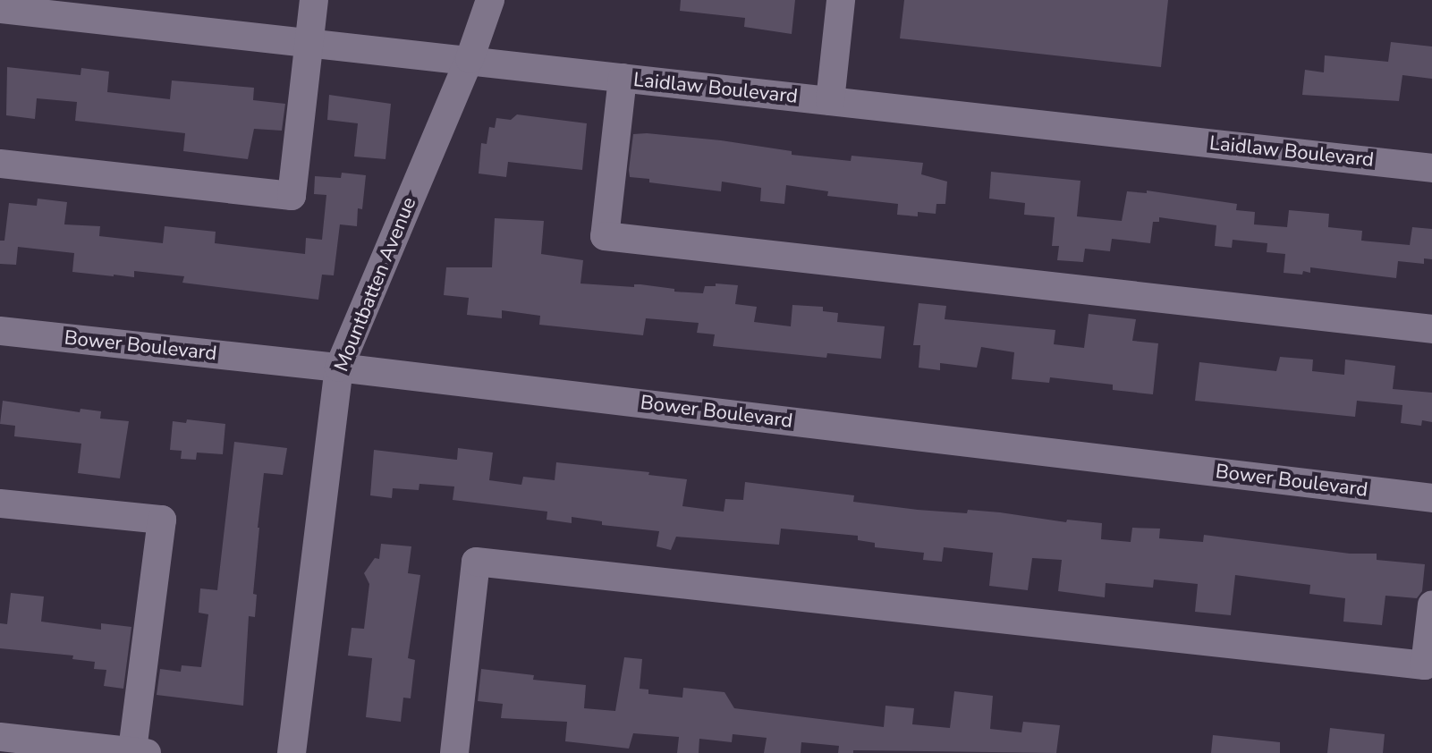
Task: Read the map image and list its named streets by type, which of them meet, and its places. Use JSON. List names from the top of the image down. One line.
{"streets":{"street":["Laidlaw Boulevard","Mountbatten Avenue","Bower Boulevard"]},"crossings":[["Laidlaw Boulevard","Mountbatten Avenue"],["Mountbatten Avenue","Bower Boulevard"]]}
